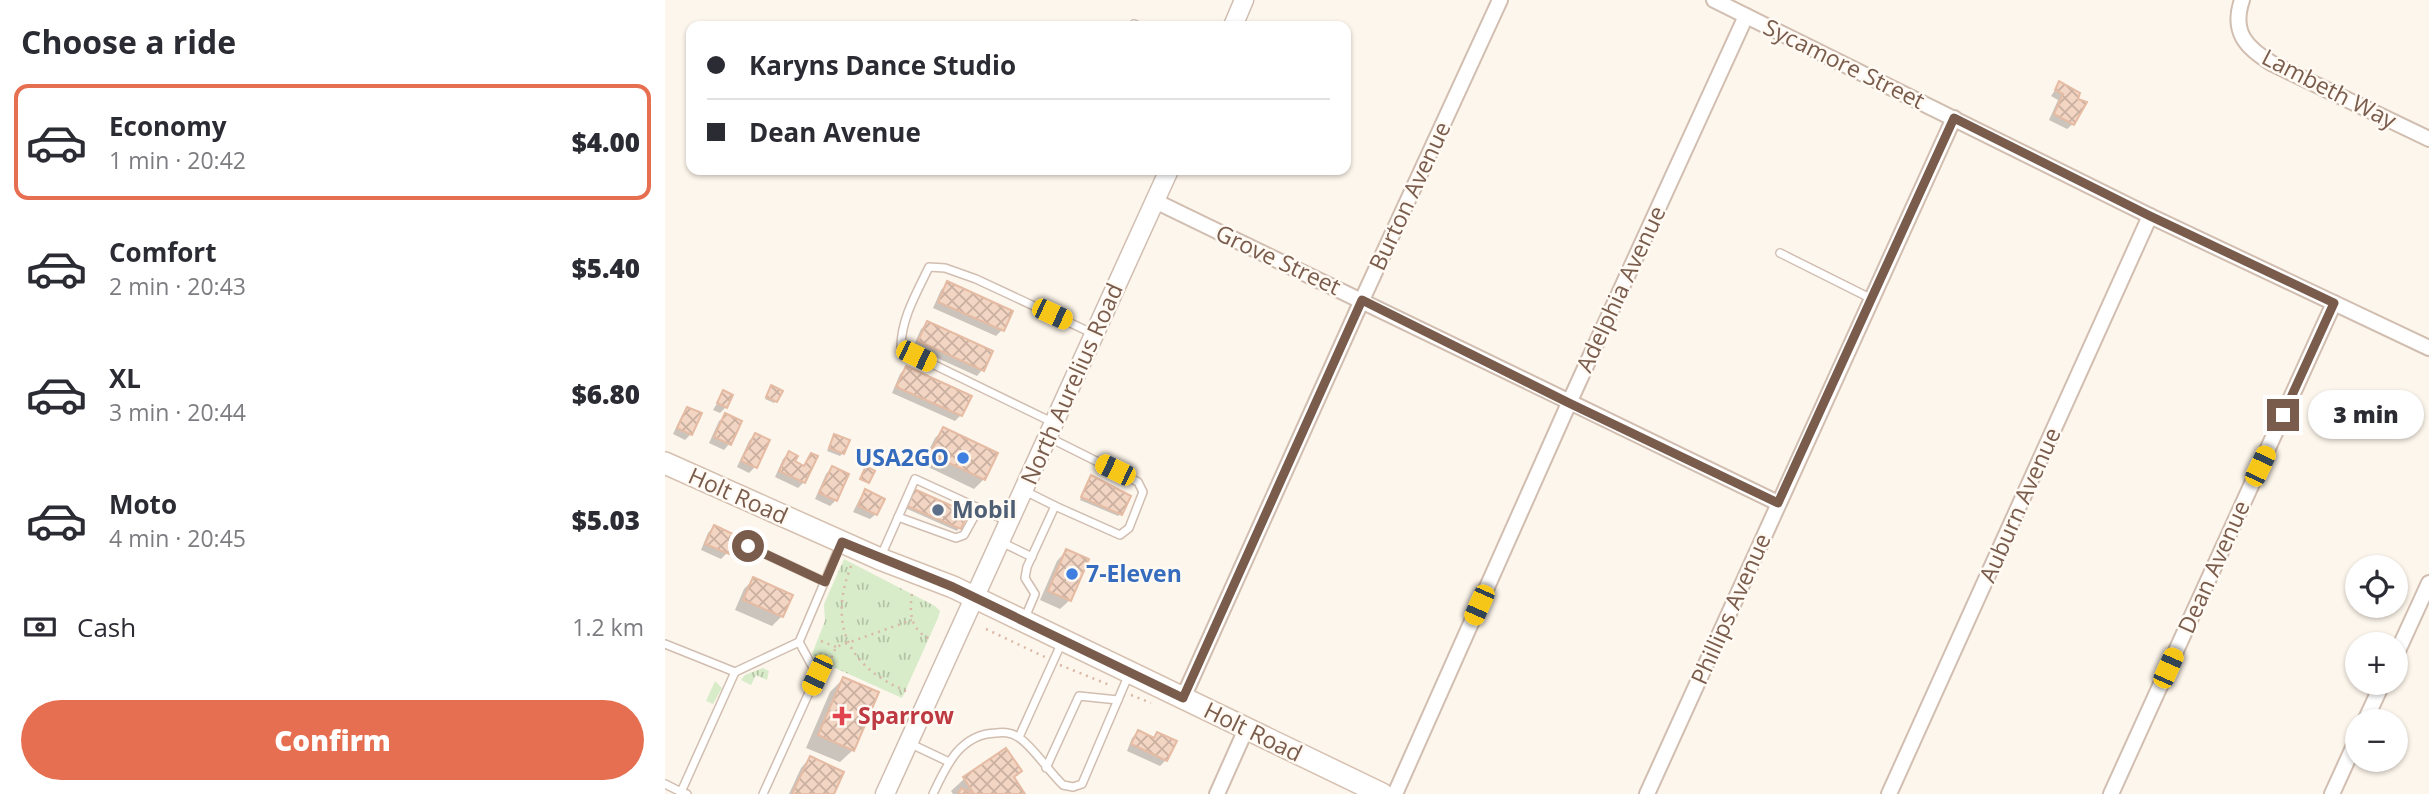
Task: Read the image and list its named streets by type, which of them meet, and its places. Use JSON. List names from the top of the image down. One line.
{"streets":{"main road":["Holt Road"],"street":["Sycamore Street","Lambeth Way","Burton Avenue","Grove Street","Adelphia Avenue","North Aurelius Road","Auburn Avenue","Dean Avenue","Phillips Avenue"]},"crossings":[["Sycamore Street","Adelphia Avenue"],["Sycamore Street","Auburn Avenue"],["Sycamore Street","Dean Avenue"],["Sycamore Street","Phillips Avenue"],["Burton Avenue","Grove Street"],["Burton Avenue","Holt Road"],["Grove Street","Adelphia Avenue"],["Grove Street","North Aurelius Road"],["Grove Street","Phillips Avenue"],["North Aurelius Road","Holt Road"]],"places":{"other":["USA2GO","Mobil","7-Eleven"],"health":["Sparrow"]},"page":{"heading":"Choose a ride","banner":["Karyns Dance Studio","Dean Avenue"],"list":[{"name":"Economy","note":"1 min · 20:42","value":"$4.00"},{"name":"Comfort","note":"2 min · 20:43","value":"$5.40"},{"name":"XL","note":"3 min · 20:44","value":"$6.80"},{"name":"Moto","note":"4 min · 20:45","value":"$5.03"}],"bubble":"3 min","map_buttons":["+","−"],"pay":["Cash","1.2 km"],"buttons":"Confirm"}}
